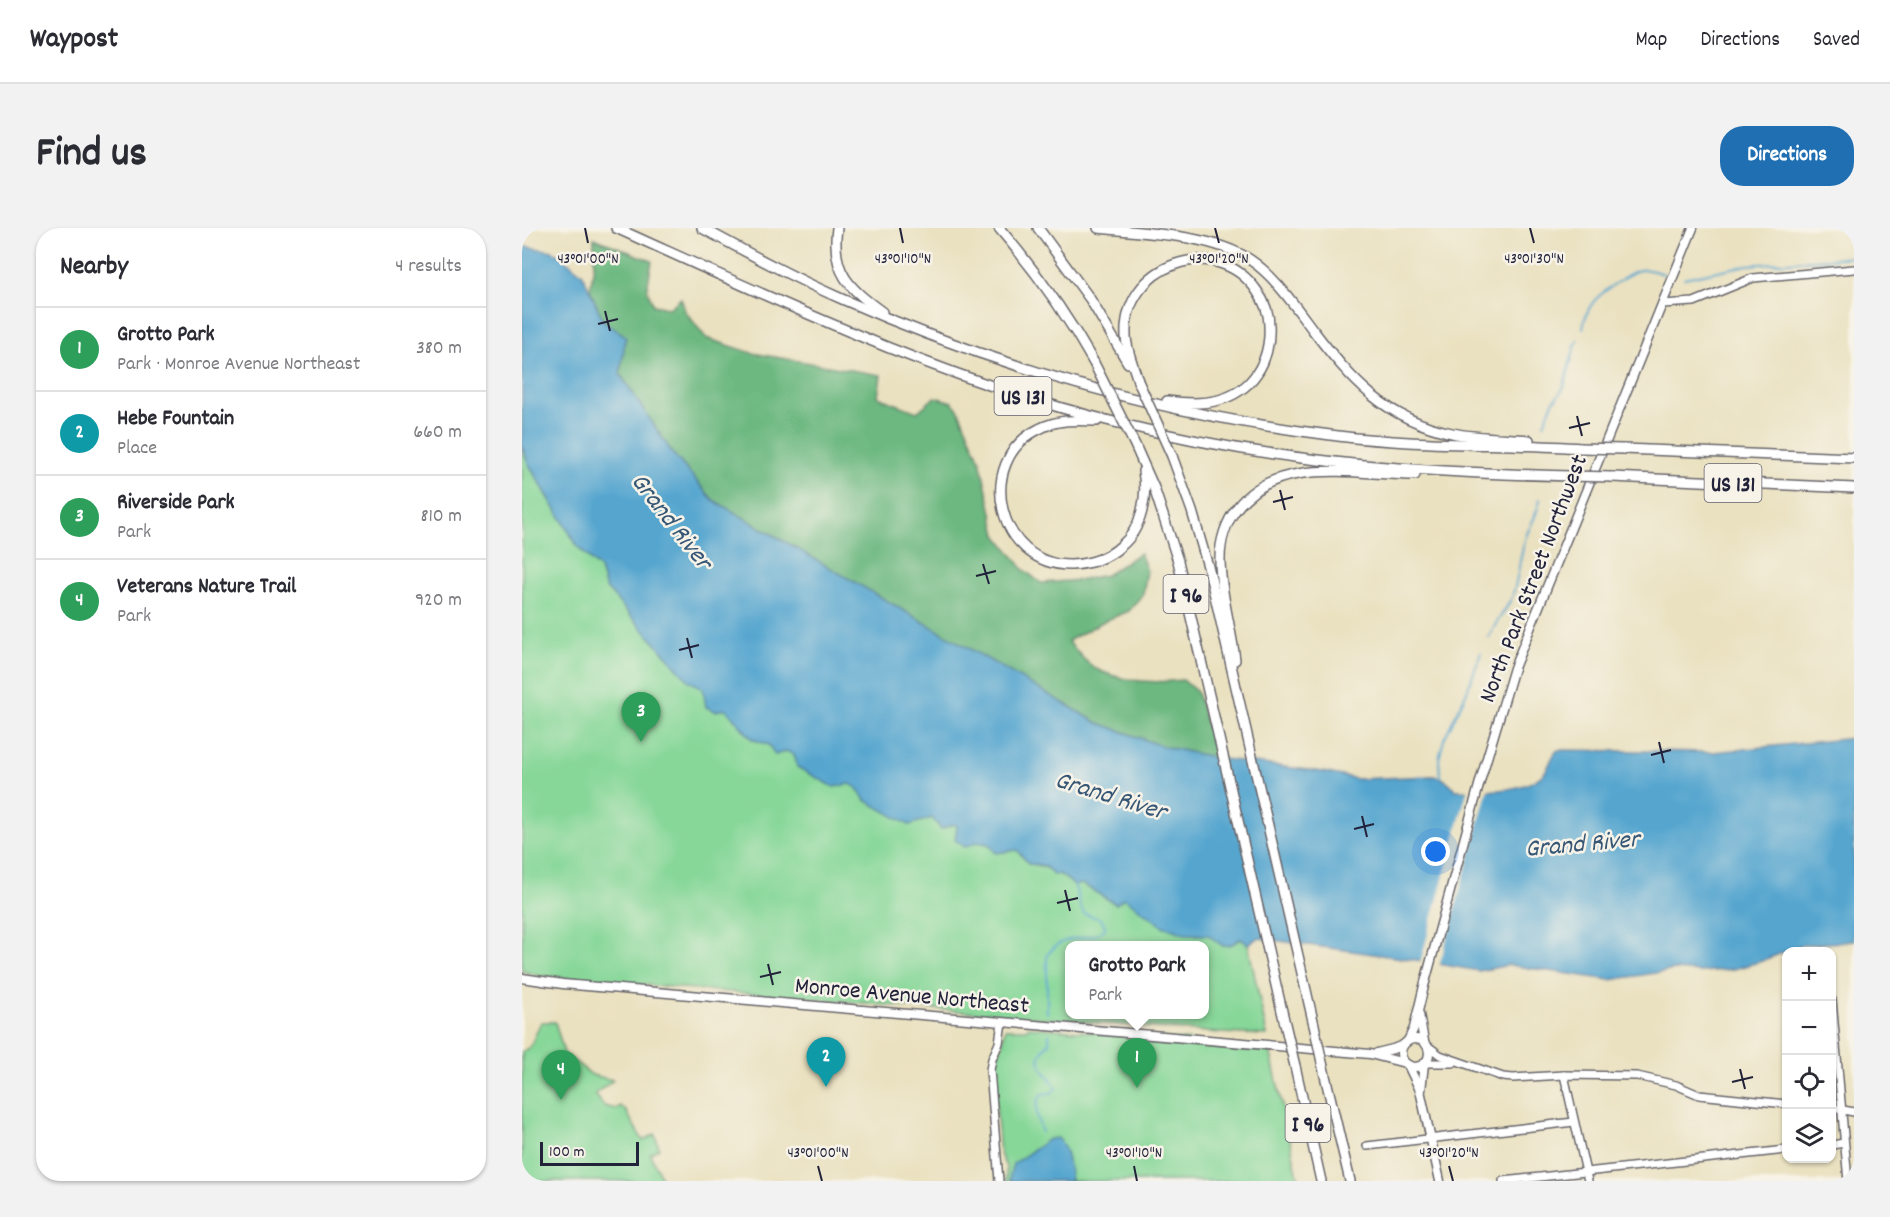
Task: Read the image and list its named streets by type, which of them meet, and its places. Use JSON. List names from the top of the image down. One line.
{"streets":{"highway":["US 131","I 96"],"main road":["North Park Street Northwest","Monroe Avenue Northeast"]},"crossings":[["North Park Street Northwest","Monroe Avenue Northeast"]],"water":["Grand River"],"scale_bar":"100 m","page":{"header":"Waypost","nav":["Map","Directions","Saved"],"title":"Find us","buttons":"Directions","heading":["Nearby","4 results"],"list":[{"mark":"1","name":"Grotto Park","note":"Park · Monroe Avenue Northeast","value":"380 m"},{"mark":"2","name":"Hebe Fountain","note":"Place","value":"660 m"},{"mark":"3","name":"Riverside Park","note":"Park","value":"810 m"},{"mark":"4","name":"Veterans Nature Trail","note":"Park","value":"920 m"}],"pins":["3","2","1","4"],"popup":["Grotto Park","Park"],"map_buttons":["+","−"],"scale":"100 m"},"coordinates":["43°01'00\"N","43°01'10\"N","43°01'20\"N","43°01'30\"N"]}
